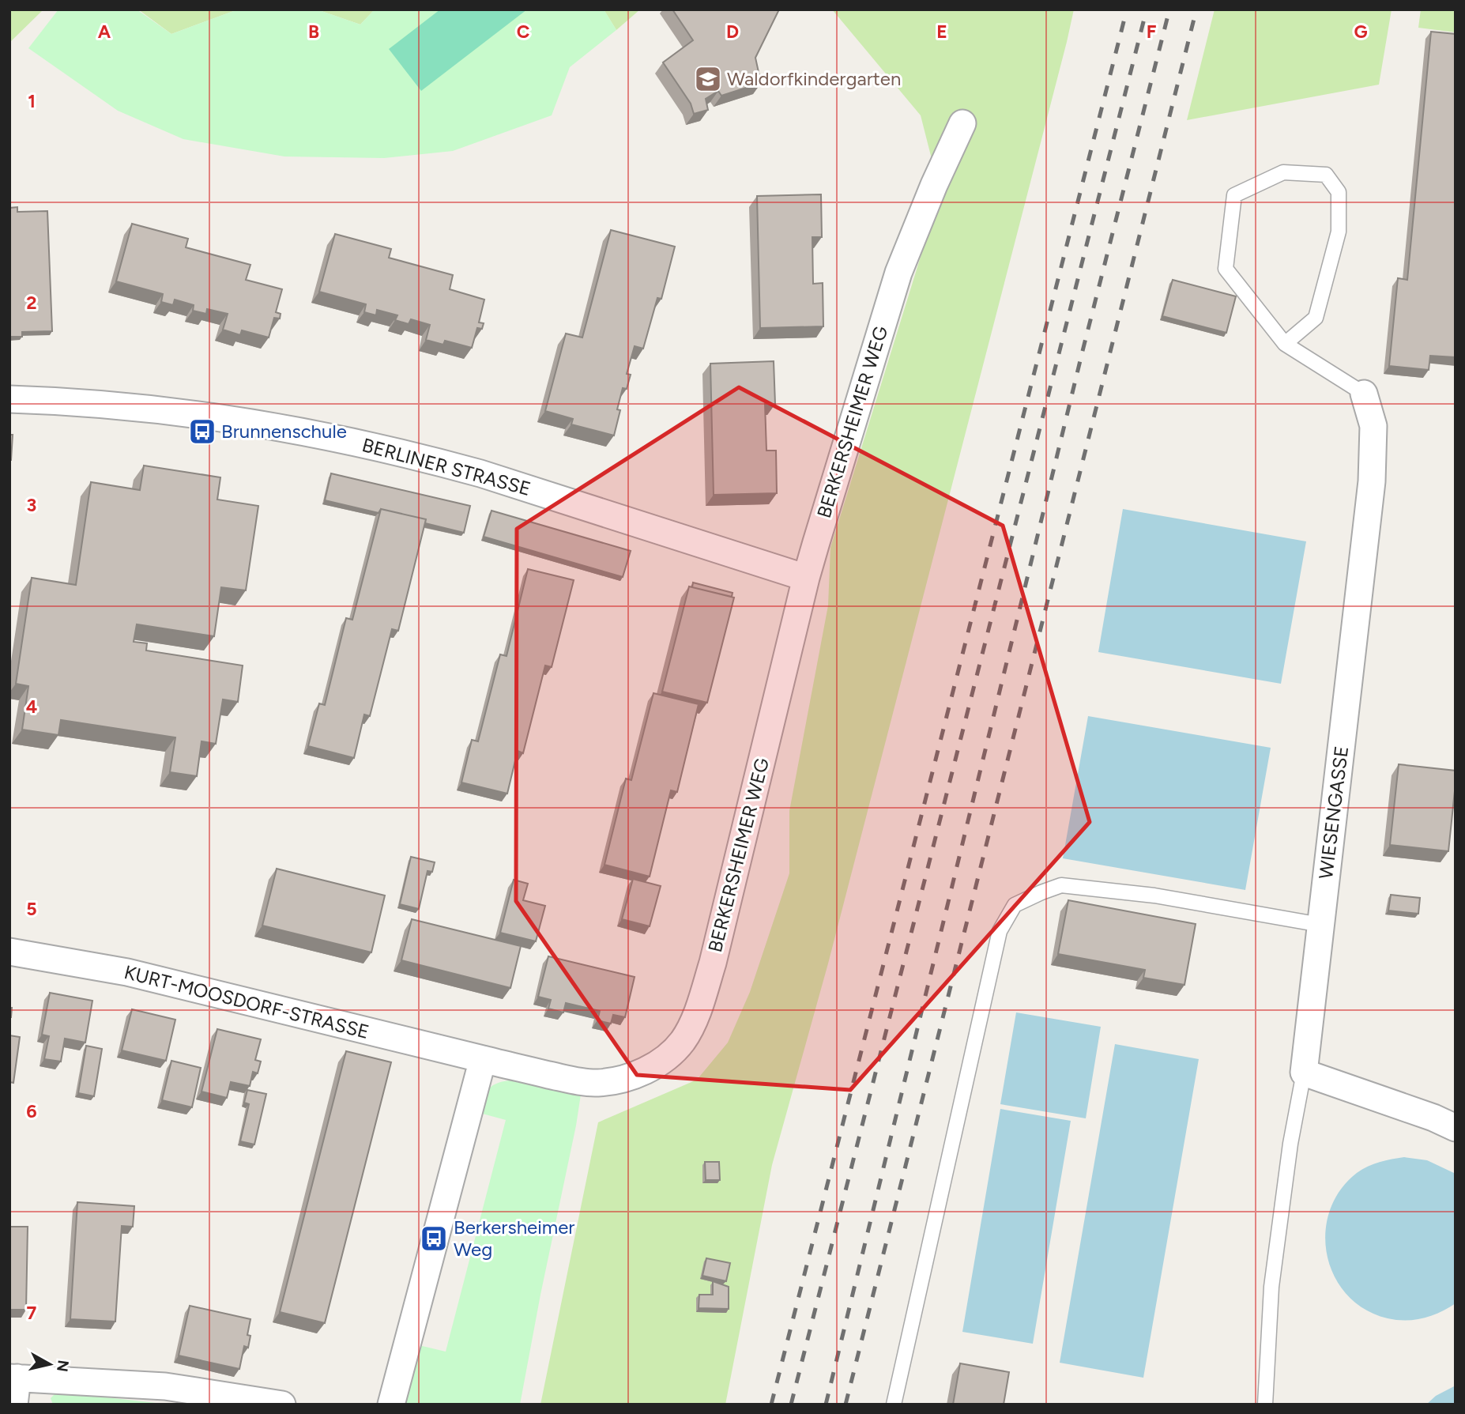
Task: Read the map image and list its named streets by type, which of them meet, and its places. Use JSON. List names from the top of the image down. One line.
{"streets":{"street":["BERKERSHEIMER WEG","BERLINER STRASSE","WIESENGASSE","KURT-MOOSDORF-STRASSE"]},"crossings":[["BERKERSHEIMER WEG","BERLINER STRASSE"],["BERKERSHEIMER WEG","KURT-MOOSDORF-STRASSE"]],"places":{"school or university":["Waldorfkindergarten"],"bus stop":["Brunnenschule","Berkersheimer Weg"]},"north":"right","grid":{"columns":["A","B","C","D","E","F","G"],"rows":["1","2","3","4","5","6","7"]}}
